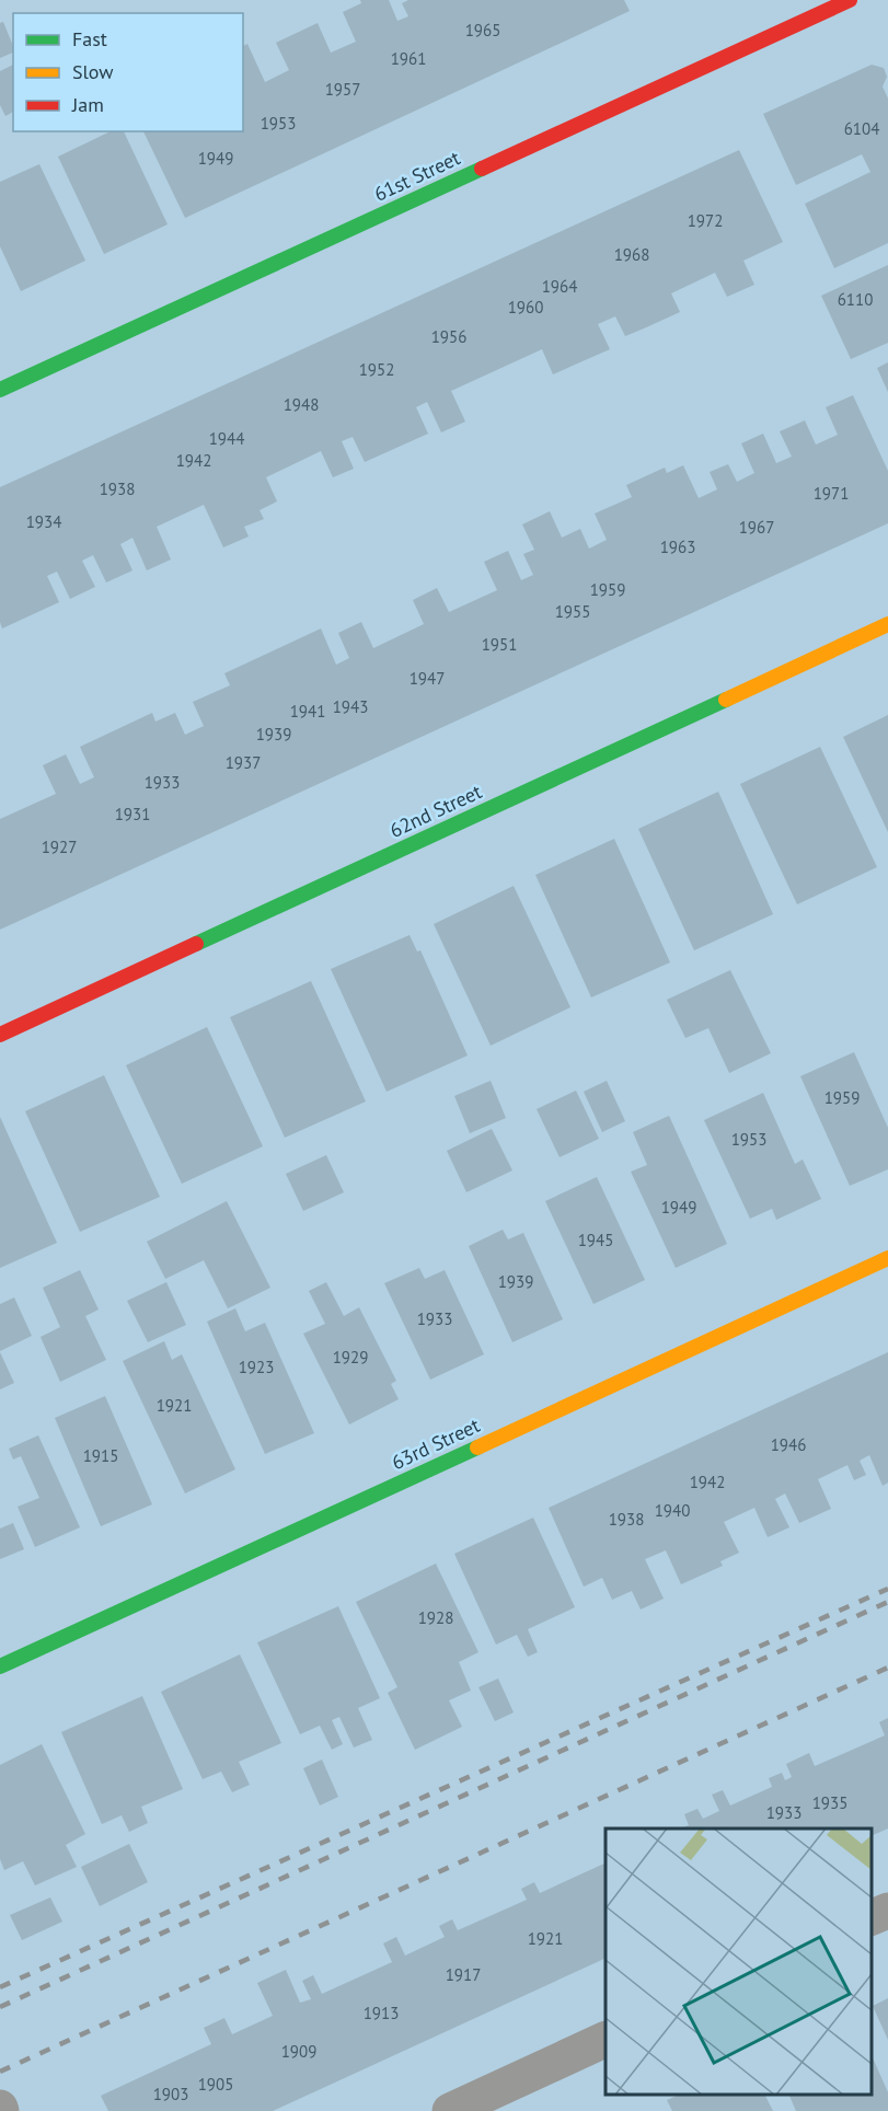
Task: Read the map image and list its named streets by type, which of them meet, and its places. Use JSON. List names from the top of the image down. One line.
{"streets":{"street":["61st Street","62nd Street","63rd Street"]},"house_numbers":["1965","1961","1957","1953","6104","1949","1972","1968","1964","6110","1960","1956","1952","1948","1944","1942","1938","1971","1934","1967","1963","1959","1955","1951","1947","1943","1941","1939","1937","1933","1931","1927","1959","1953","1949","1945","1939","1933","1929","1923","1921","1946","1915","1942","1940","1938","1928","1935","1933","1921","1917","1913","1909","1905","1903"],"legend":["Fast","Slow","Jam"]}
